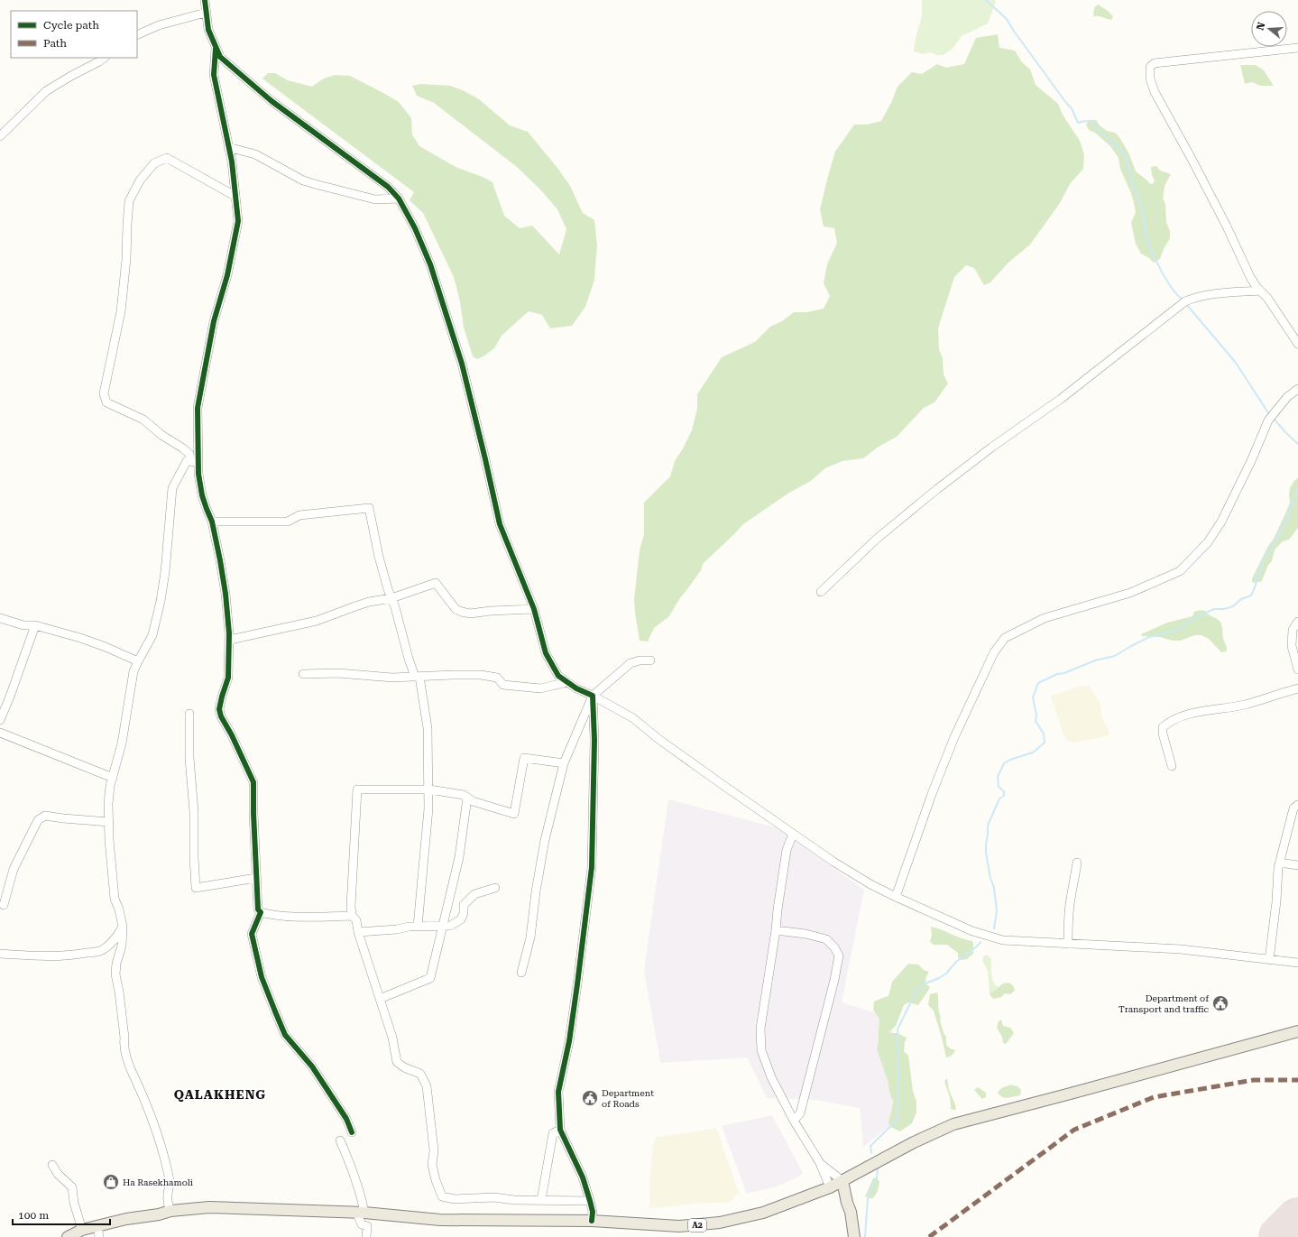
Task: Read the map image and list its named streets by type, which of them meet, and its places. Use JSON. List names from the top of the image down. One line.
{"streets":{"main road":["A2"]},"districts":["QALAKHENG"],"places":{"public building":["Department of Transport and traffic","Department of Roads"],"shop":["Ha Rasekhamoli"]},"legend":["Cycle path","Path"],"scale_bar":"100 m","north":"left"}
